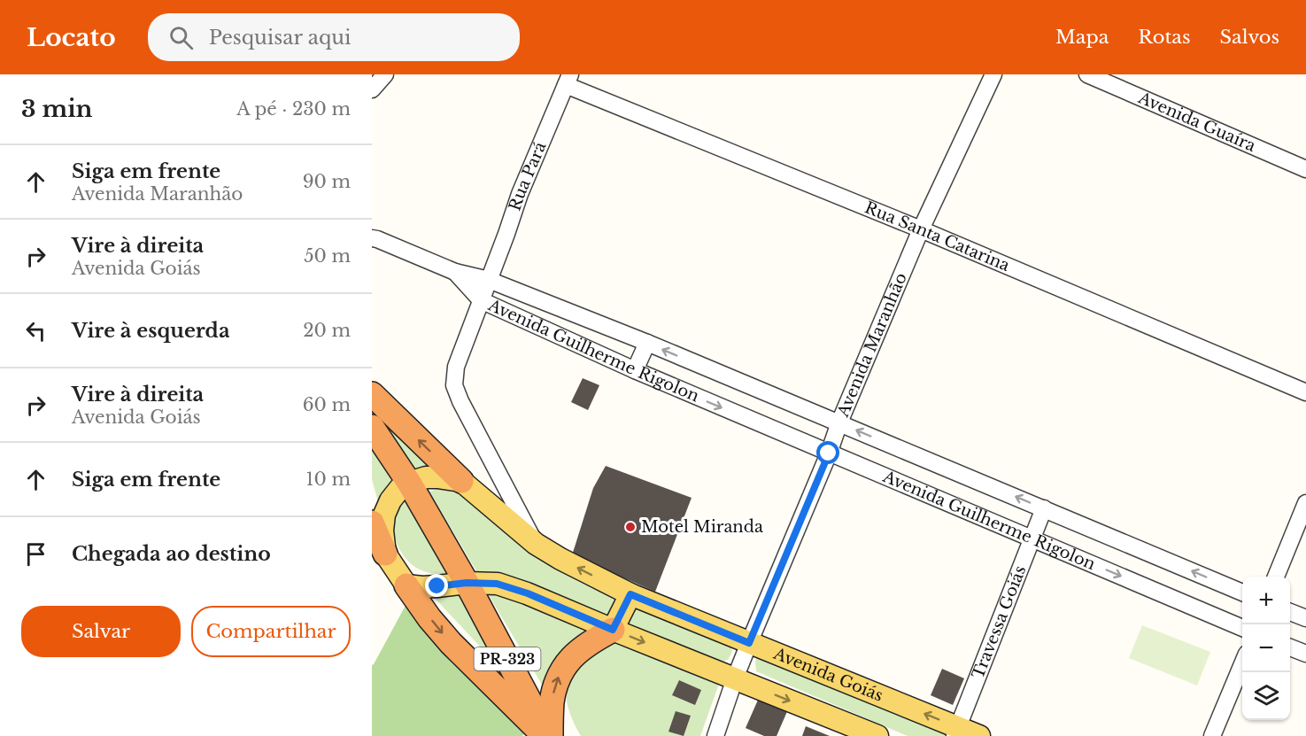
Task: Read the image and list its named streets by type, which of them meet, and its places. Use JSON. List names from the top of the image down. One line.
{"streets":{"highway":["PR-323"],"main road":["Avenida Goiás"],"street":["Avenida Guaíra","Rua Pará","Rua Santa Catarina","Avenida Maranhão","Avenida Guilherme Rigolon","Travessa Goiás"]},"crossings":[["Rua Pará","Rua Santa Catarina"],["Rua Pará","Avenida Guilherme Rigolon"],["Rua Santa Catarina","Avenida Maranhão"],["Avenida Maranhão","Avenida Guilherme Rigolon"],["Avenida Maranhão","Avenida Goiás"],["Avenida Guilherme Rigolon","Travessa Goiás"],["Travessa Goiás","Avenida Goiás"]],"places":["Motel Miranda"],"page":{"header":"Locato","search":"Pesquisar aqui","nav":["Mapa","Rotas","Salvos"],"heading":["3 min","A pé · 230 m"],"list":[["Siga em frente","Avenida Maranhão","90 m"],["Vire à direita","Avenida Goiás","50 m"],["Vire à esquerda","20 m"],["Vire à direita","Avenida Goiás","60 m"],["Siga em frente","10 m"],"Chegada ao destino"],"map_buttons":["+","−"],"buttons":["Salvar","Compartilhar"]}}
